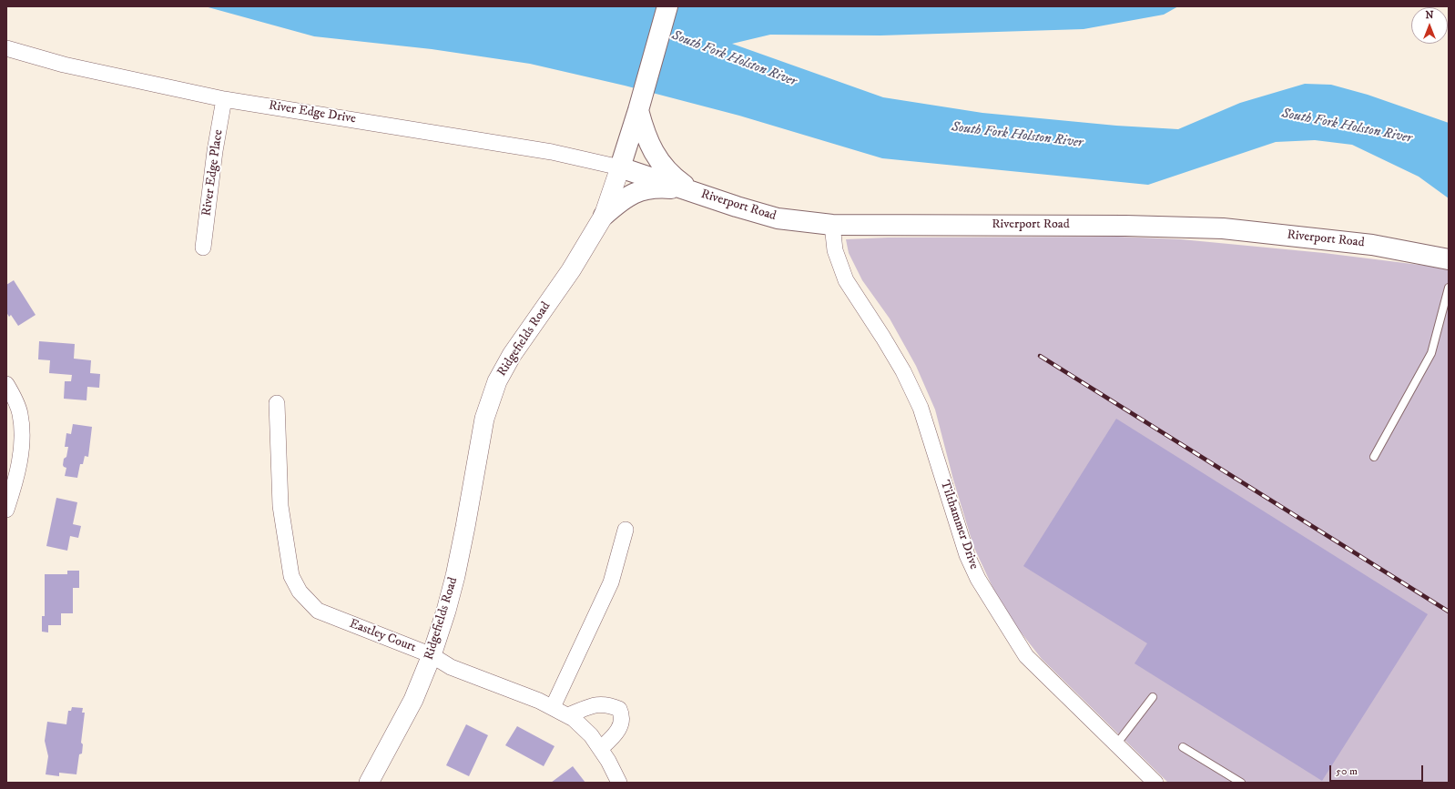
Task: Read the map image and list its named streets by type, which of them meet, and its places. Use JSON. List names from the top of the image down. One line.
{"streets":{"main road":["Riverport Road","Ridgefields Road"],"street":["River Edge Drive","River Edge Place","Tilthammer Drive","Eastley Court"]},"crossings":[["River Edge Drive","River Edge Place"],["River Edge Drive","Riverport Road"],["River Edge Drive","Ridgefields Road"],["Riverport Road","Ridgefields Road"],["Riverport Road","Tilthammer Drive"],["Ridgefields Road","Eastley Court"]],"water":["South Fork Holston River"],"scale_bar":"50 m","north":"top"}
